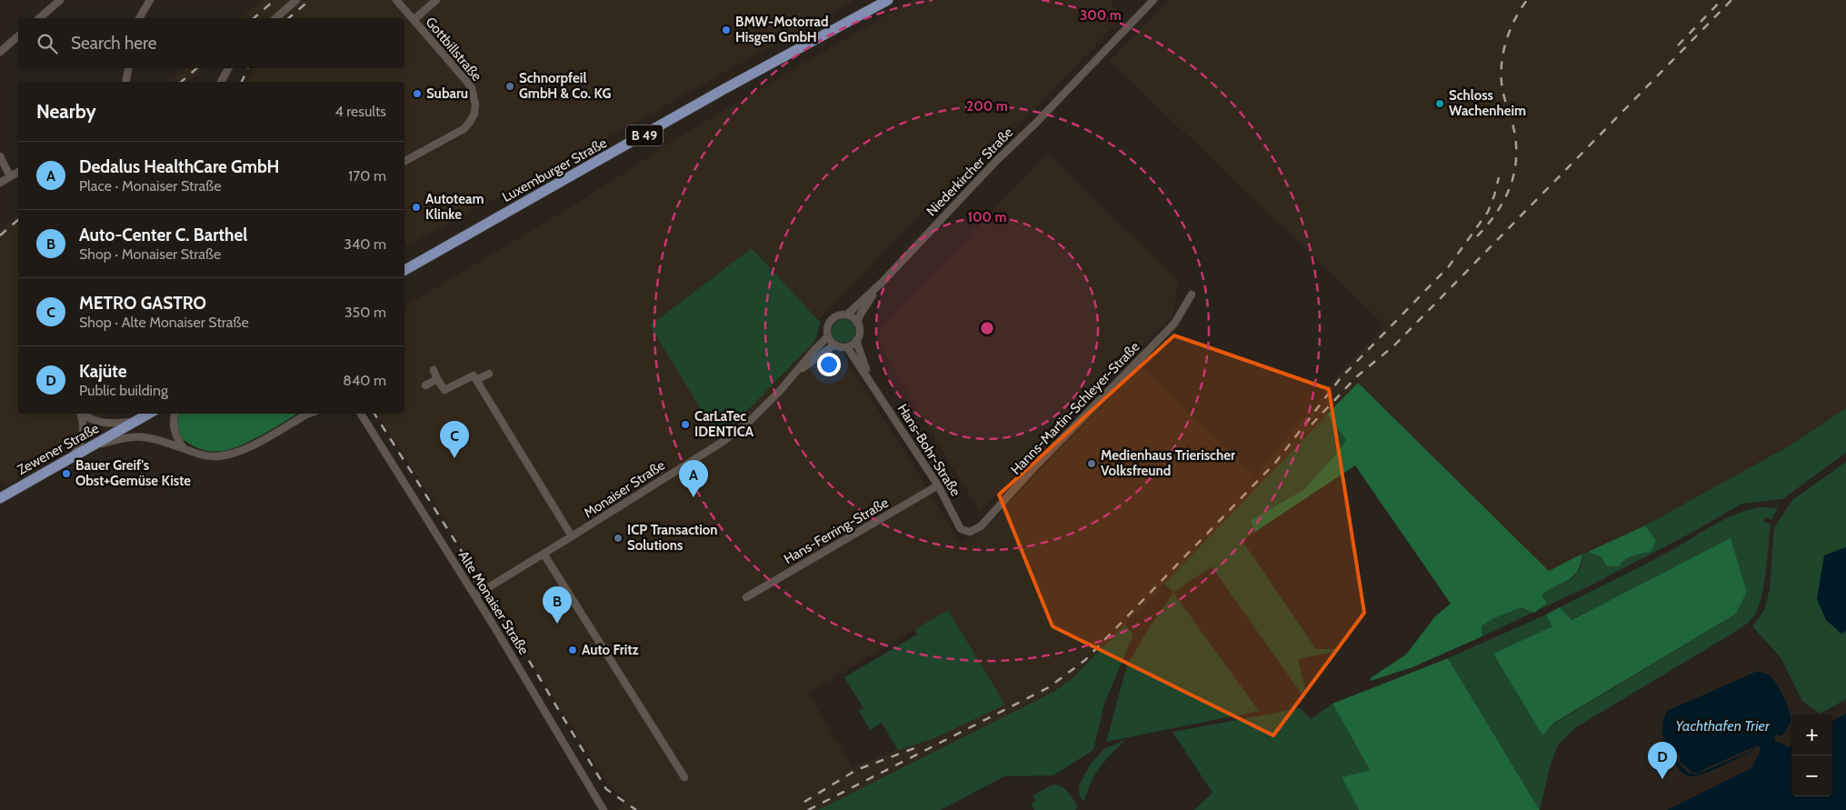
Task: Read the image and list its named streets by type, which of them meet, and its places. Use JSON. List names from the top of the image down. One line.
{"streets":{"main road":["B 49","Luxemburger Straße","Zewener Straße"],"street":["Gottbillstraße","Niederkircher Straße","Hanns-Martin-Schleyer-Straße","Hans-Bohr-Straße","Monaiser Straße","Hans-Ferring-Straße","Alte Monaiser Straße"]},"crossings":[["Niederkircher Straße","Hans-Bohr-Straße"],["Niederkircher Straße","Monaiser Straße"],["Hanns-Martin-Schleyer-Straße","Hans-Bohr-Straße"],["Hans-Bohr-Straße","Monaiser Straße"],["Hans-Bohr-Straße","Hans-Ferring-Straße"],["Monaiser Straße","Alte Monaiser Straße"]],"water":["Yachthafen Trier"],"places":["BMW-Motorrad Hisgen GmbH","Schnorpfeil GmbH & Co. KG","Subaru","Schloss Wachenheim","Autoteam Klinke","CarLaTec IDENTICA","Medienhaus Trierischer Volksfreund","Bauer Greif's Obst+Gemüse Kiste","ICP Transaction Solutions","Auto Fritz"],"page":{"search":"Search here","heading":["Nearby","4 results"],"list":[{"mark":"A","name":"Dedalus HealthCare GmbH","note":"Place · Monaiser Straße","value":"170 m"},{"mark":"B","name":"Auto-Center C. Barthel","note":"Shop · Monaiser Straße","value":"340 m"},{"mark":"C","name":"METRO GASTRO","note":"Shop · Alte Monaiser Straße","value":"350 m"},{"mark":"D","name":"Kajüte","note":"Public building","value":"840 m"}],"pins":["C","A","B","D"],"map_buttons":["+","−"]},"rings":["300 m","200 m","100 m"]}
